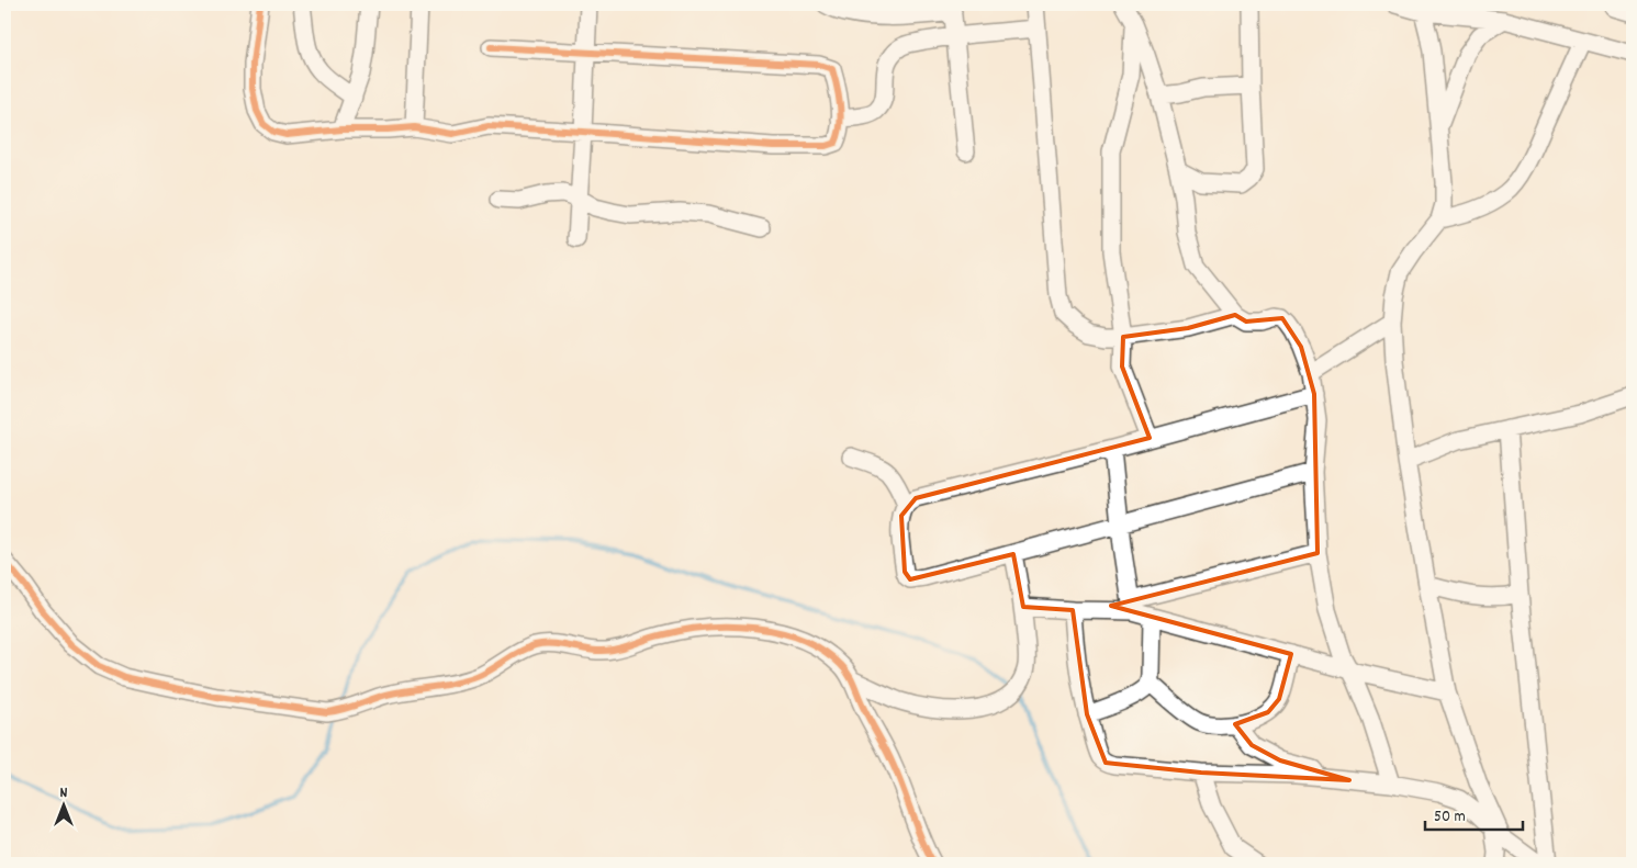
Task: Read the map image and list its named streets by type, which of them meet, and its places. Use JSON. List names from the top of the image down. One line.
{"scale_bar":"50 m","north":"top"}
